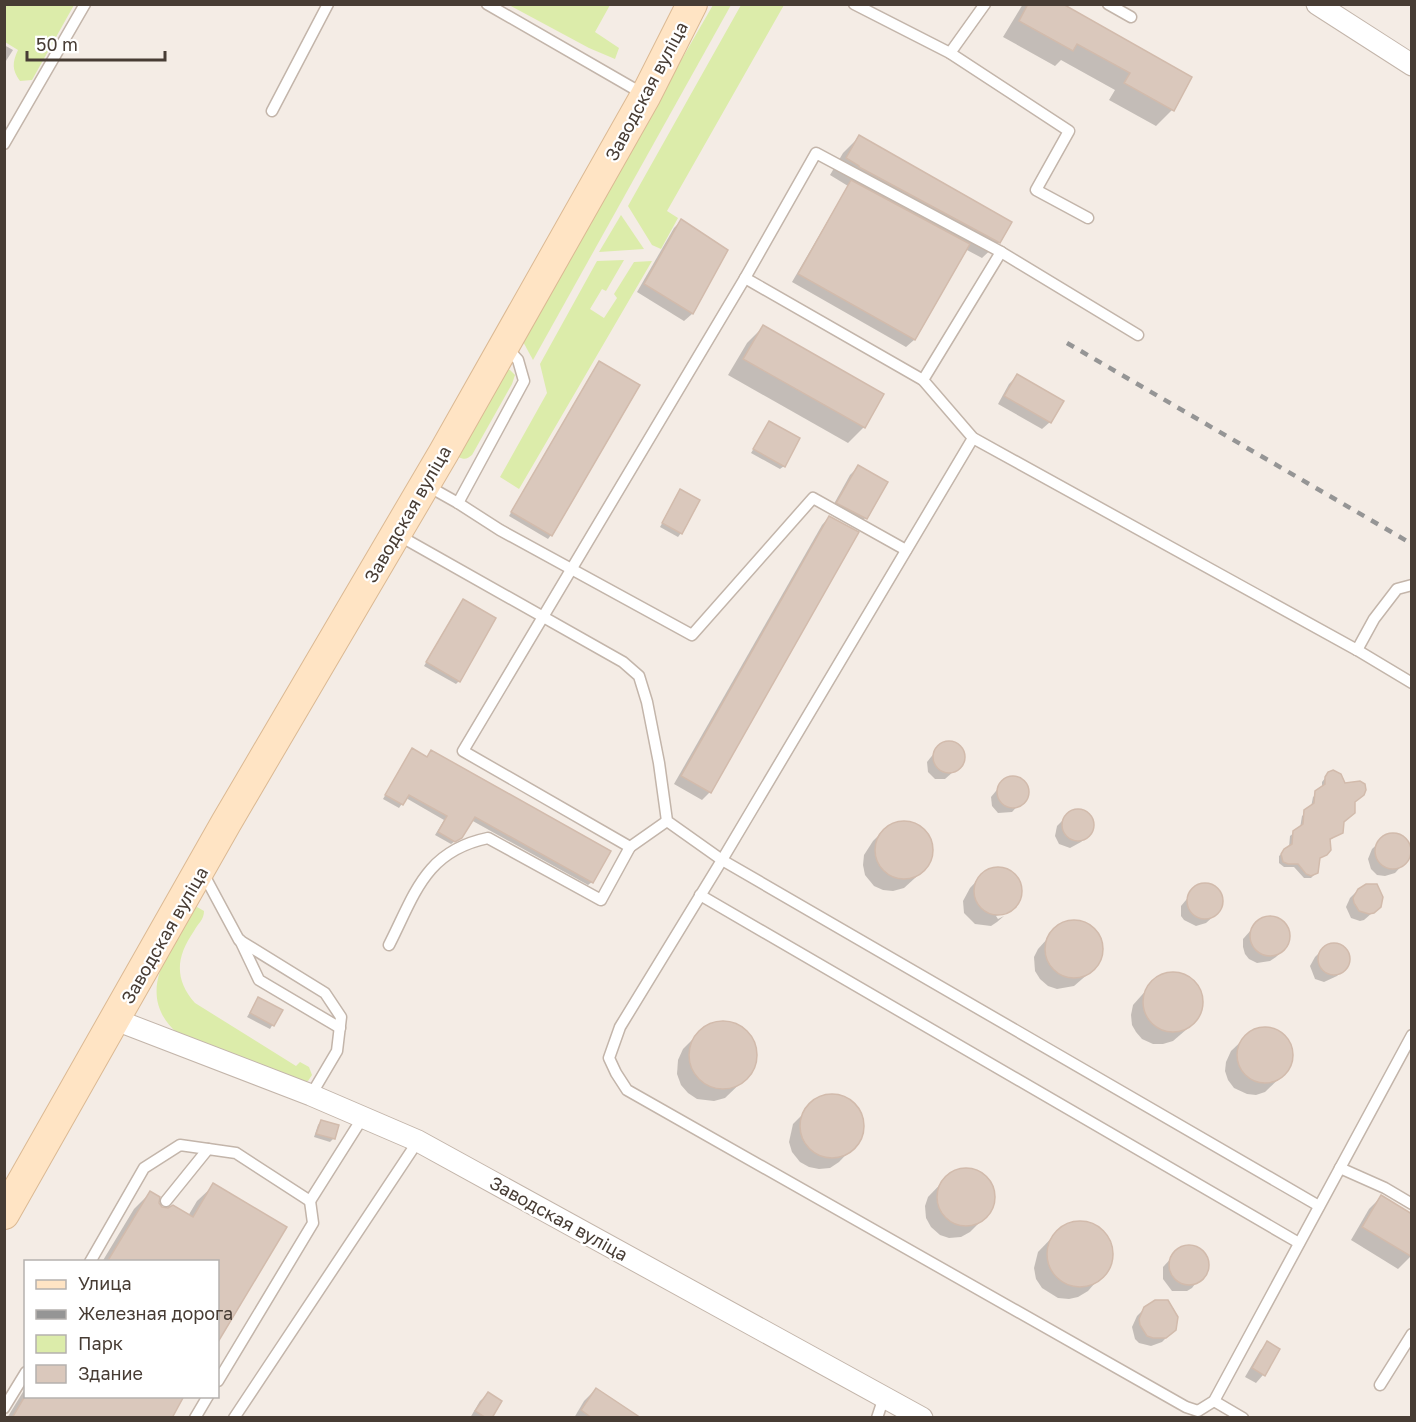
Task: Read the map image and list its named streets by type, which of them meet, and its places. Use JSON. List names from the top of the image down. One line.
{"streets":{"street":["Заводская вуліца"]},"legend":["Улица","Железная дорога","Парк","Здание"],"scale_bar":"50 m"}
